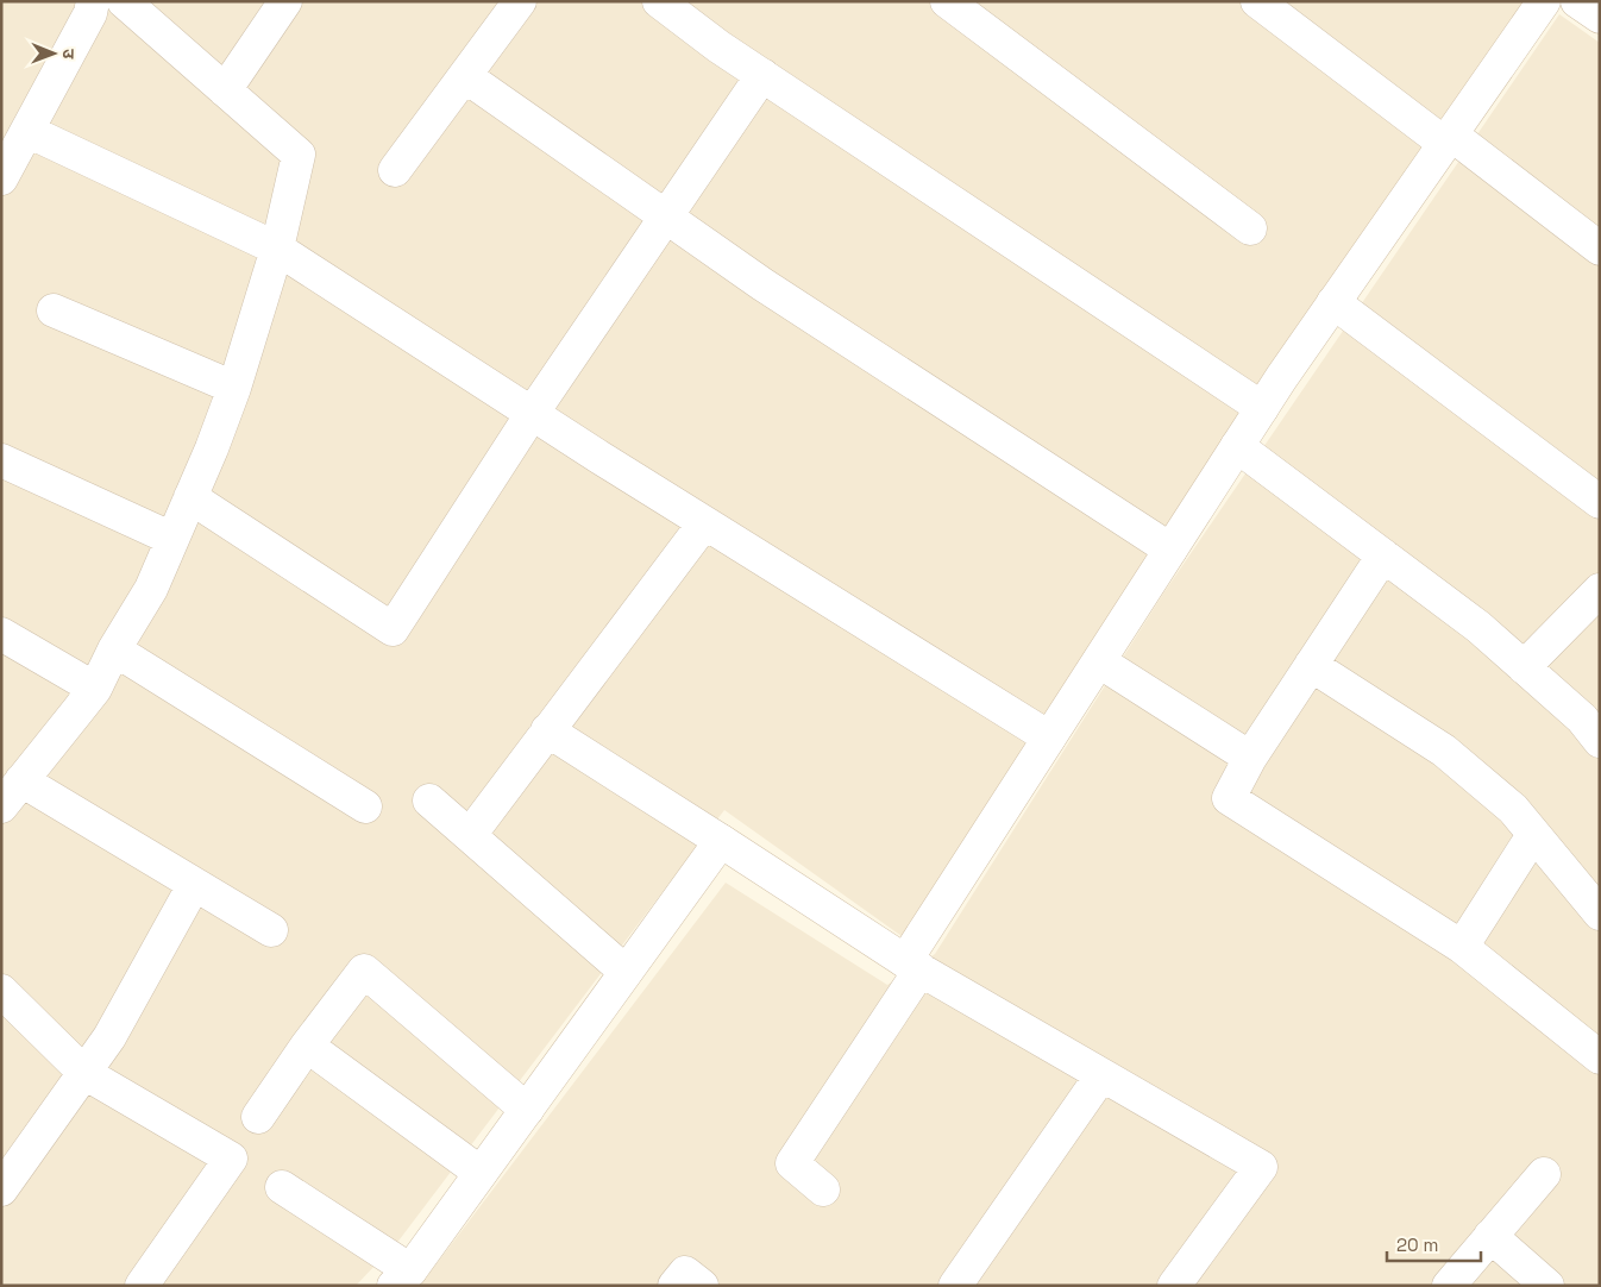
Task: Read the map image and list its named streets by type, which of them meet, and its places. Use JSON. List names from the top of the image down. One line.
{"scale_bar":"20 m","north":"right"}
